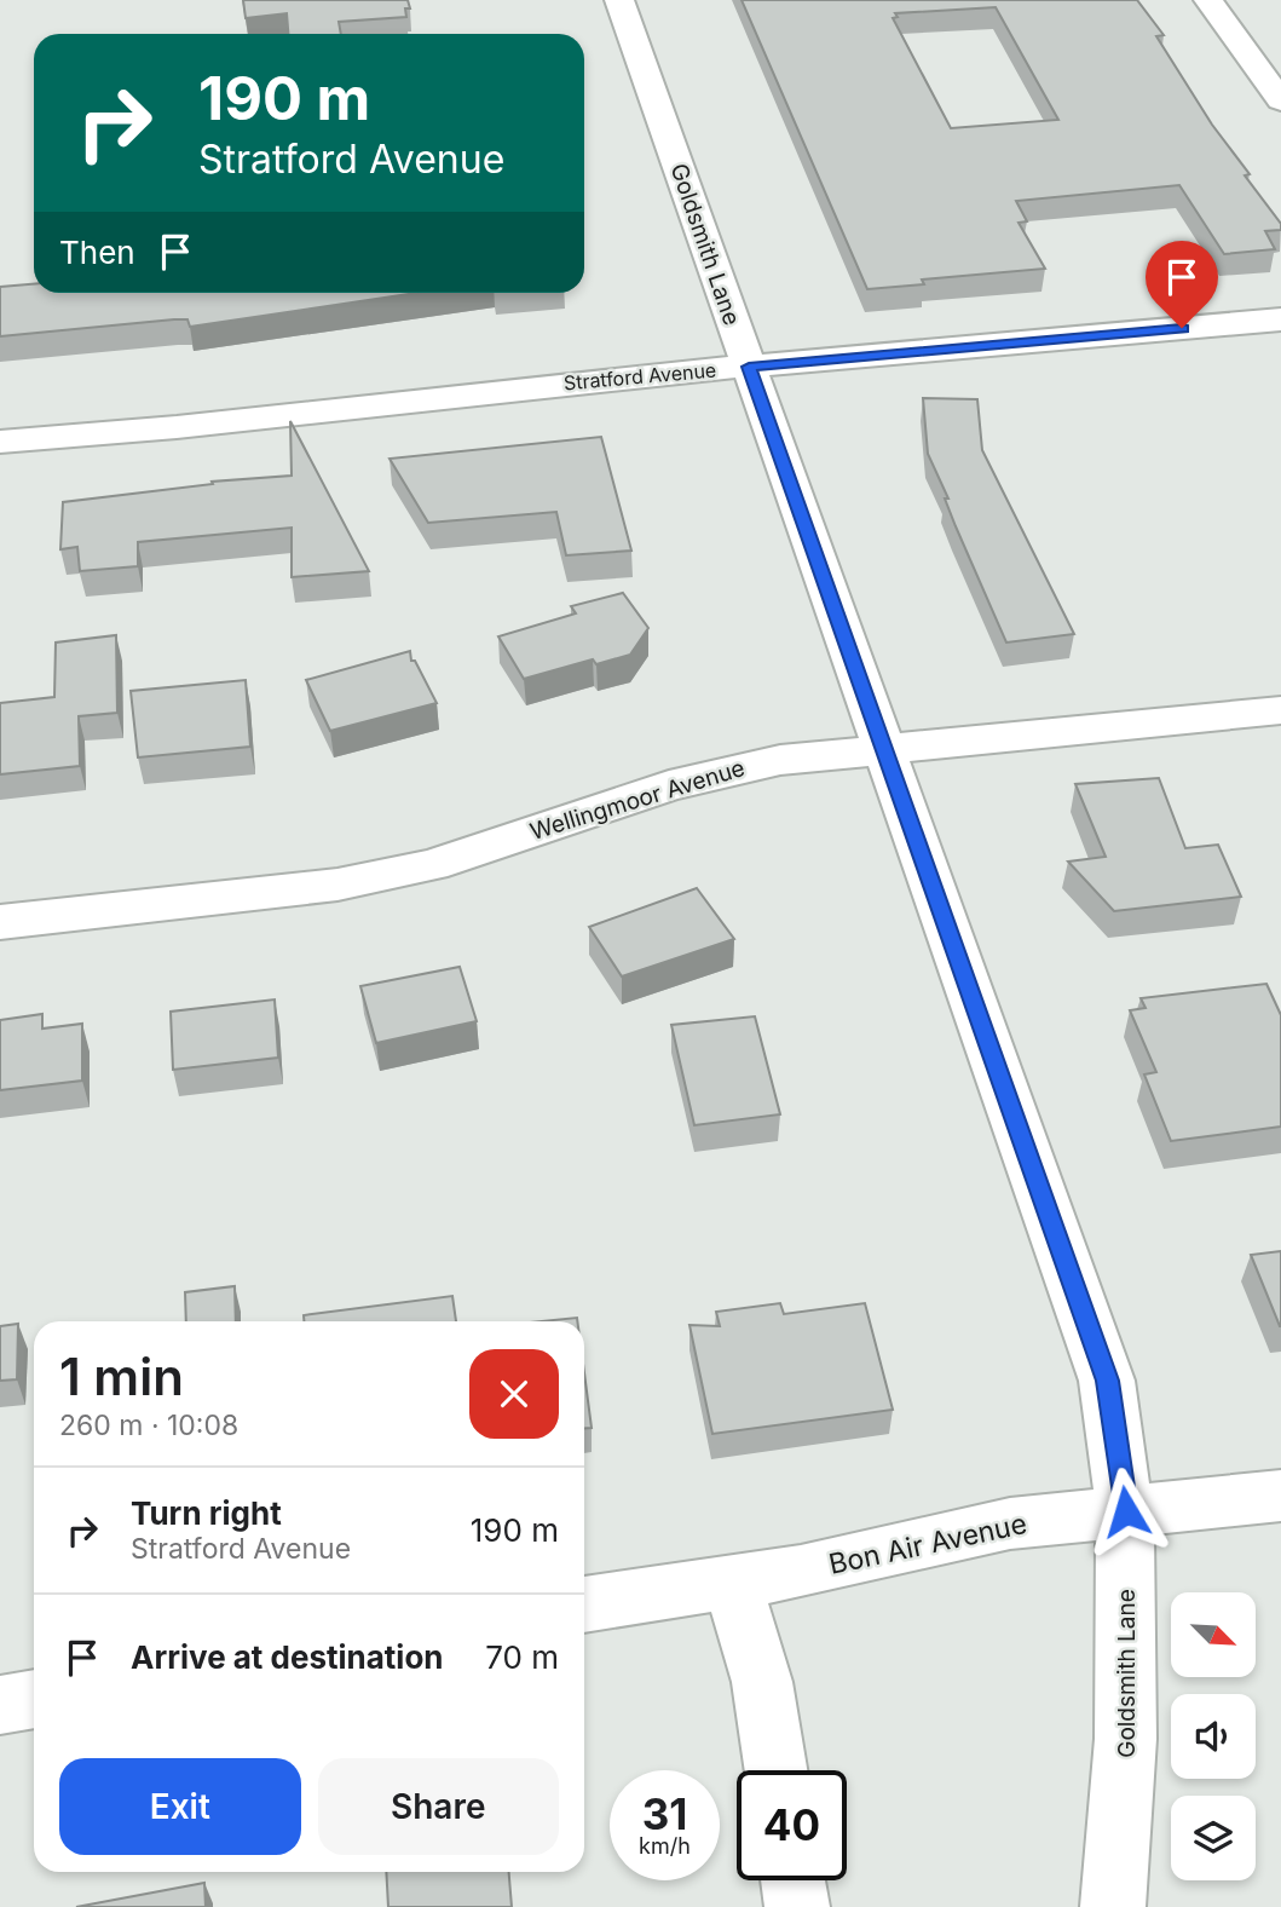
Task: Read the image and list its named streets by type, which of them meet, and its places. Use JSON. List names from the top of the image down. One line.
{"streets":{"street":["Goldsmith Lane","Stratford Avenue","Wellingmoor Avenue","Bon Air Avenue"]},"crossings":[["Goldsmith Lane","Stratford Avenue"],["Goldsmith Lane","Wellingmoor Avenue"],["Goldsmith Lane","Bon Air Avenue"]],"north":"bottom right","page":{"turn":["190 m","Stratford Avenue"],"then":"Then","heading":["1 min","260 m · 10:08"],"list":[{"name":"Turn right","note":"Stratford Avenue","value":"190 m"},{"name":"Arrive at destination","value":"70 m"}],"buttons":["Exit","Share"],"speed":"31 km/h","limit":"40"}}
